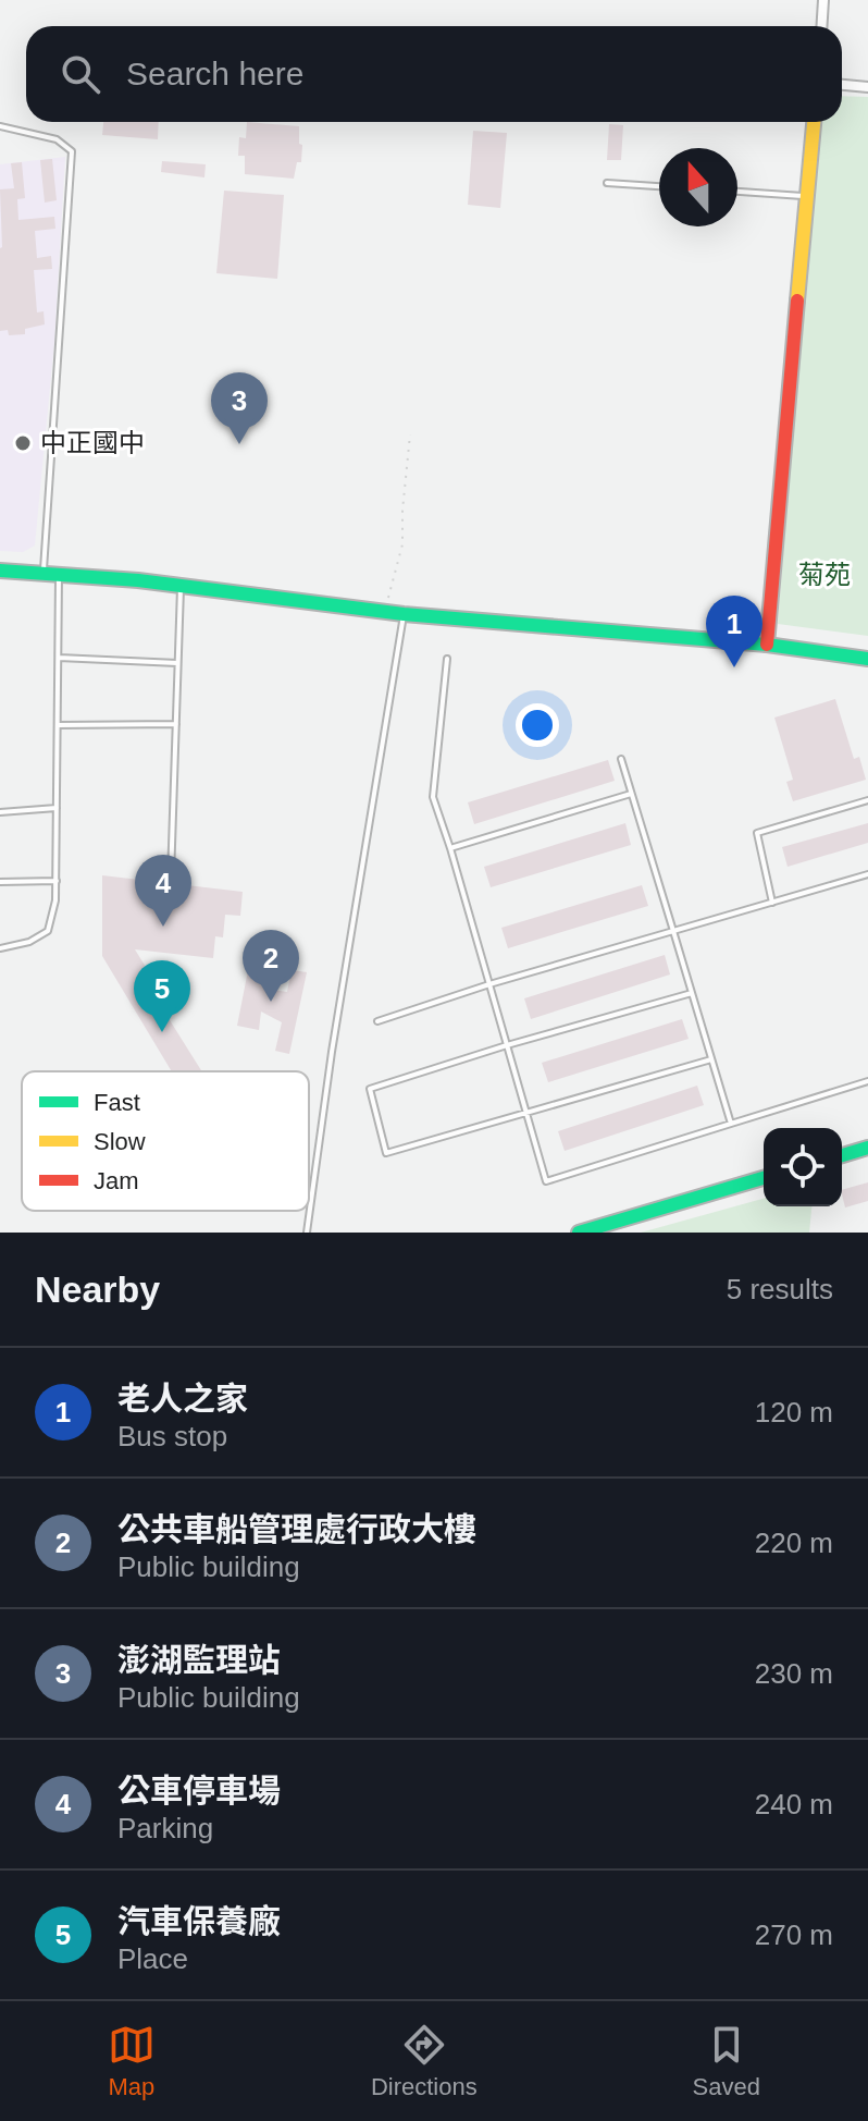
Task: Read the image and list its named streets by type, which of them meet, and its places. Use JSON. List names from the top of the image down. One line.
{"parks":["菊苑"],"places":["中正國中"],"legend":["Fast","Slow","Jam"],"north":"top","page":{"search":"Search here","pins":["3","1","4","2","5"],"heading":["Nearby","5 results"],"list":[{"mark":"1","name":"老人之家","note":"Bus stop","value":"120 m"},{"mark":"2","name":"公共車船管理處行政大樓","note":"Public building","value":"220 m"},{"mark":"3","name":"澎湖監理站","note":"Public building","value":"230 m"},{"mark":"4","name":"公車停車場","note":"Parking","value":"240 m"},{"mark":"5","name":"汽車保養廠","note":"Place","value":"270 m"}],"nav":["Map","Directions","Saved"]}}
